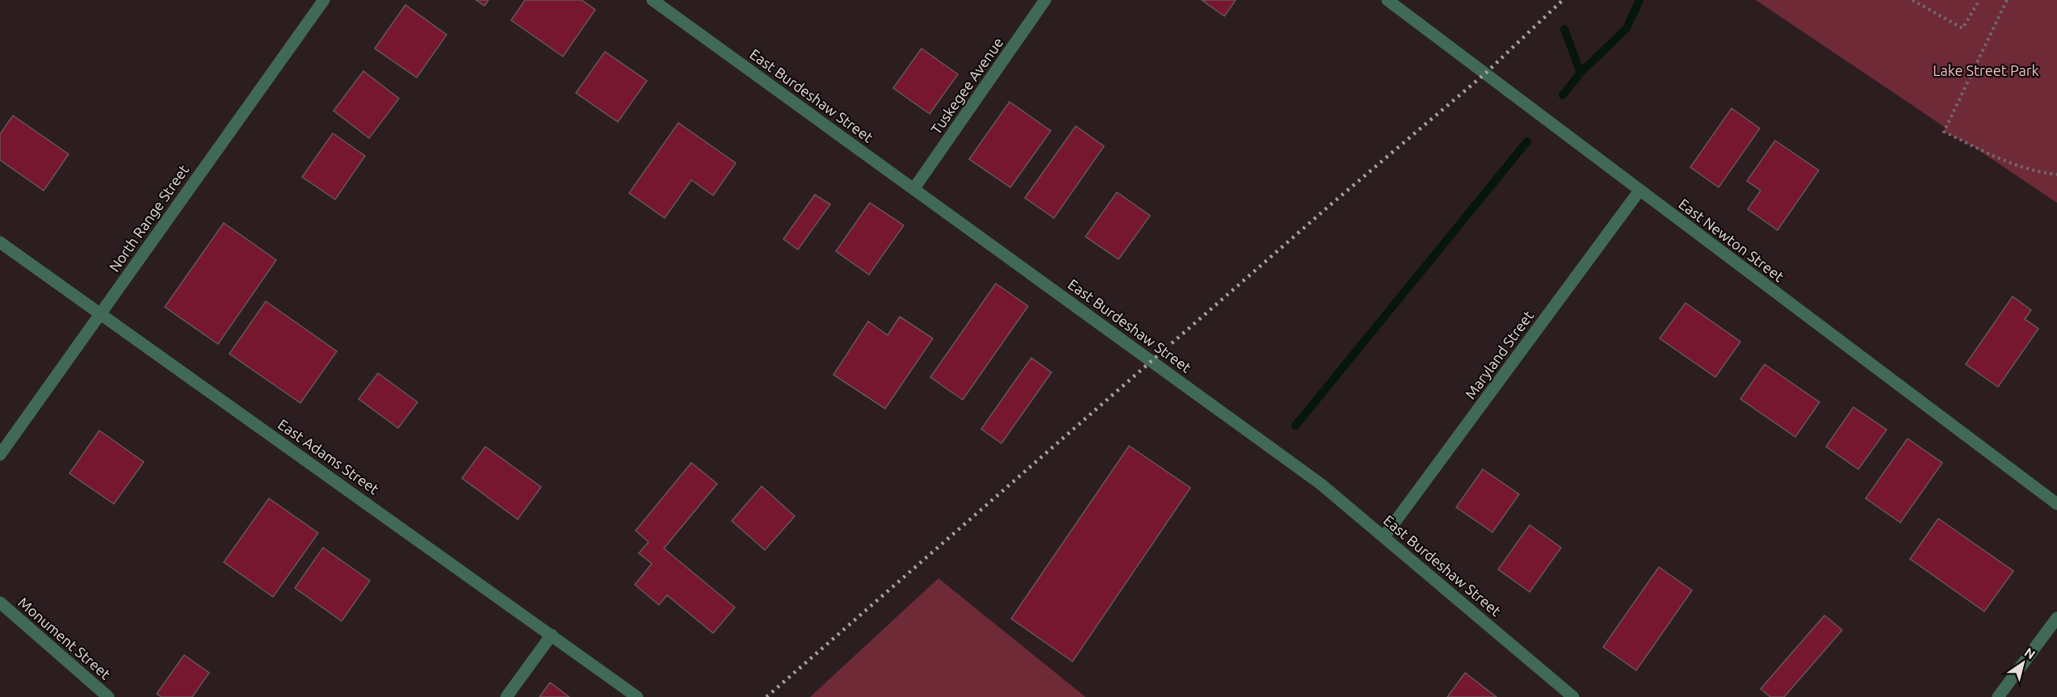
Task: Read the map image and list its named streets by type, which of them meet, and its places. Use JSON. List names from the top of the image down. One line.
{"streets":{"street":["Tuskegee Avenue","East Burdeshaw Street","North Range Street","East Newton Street","Maryland Street","East Adams Street","Monument Street"]},"crossings":[["Tuskegee Avenue","East Burdeshaw Street"],["East Burdeshaw Street","Maryland Street"],["North Range Street","East Adams Street"],["East Newton Street","Maryland Street"]],"parks":["Lake Street Park"],"north":"top right"}
